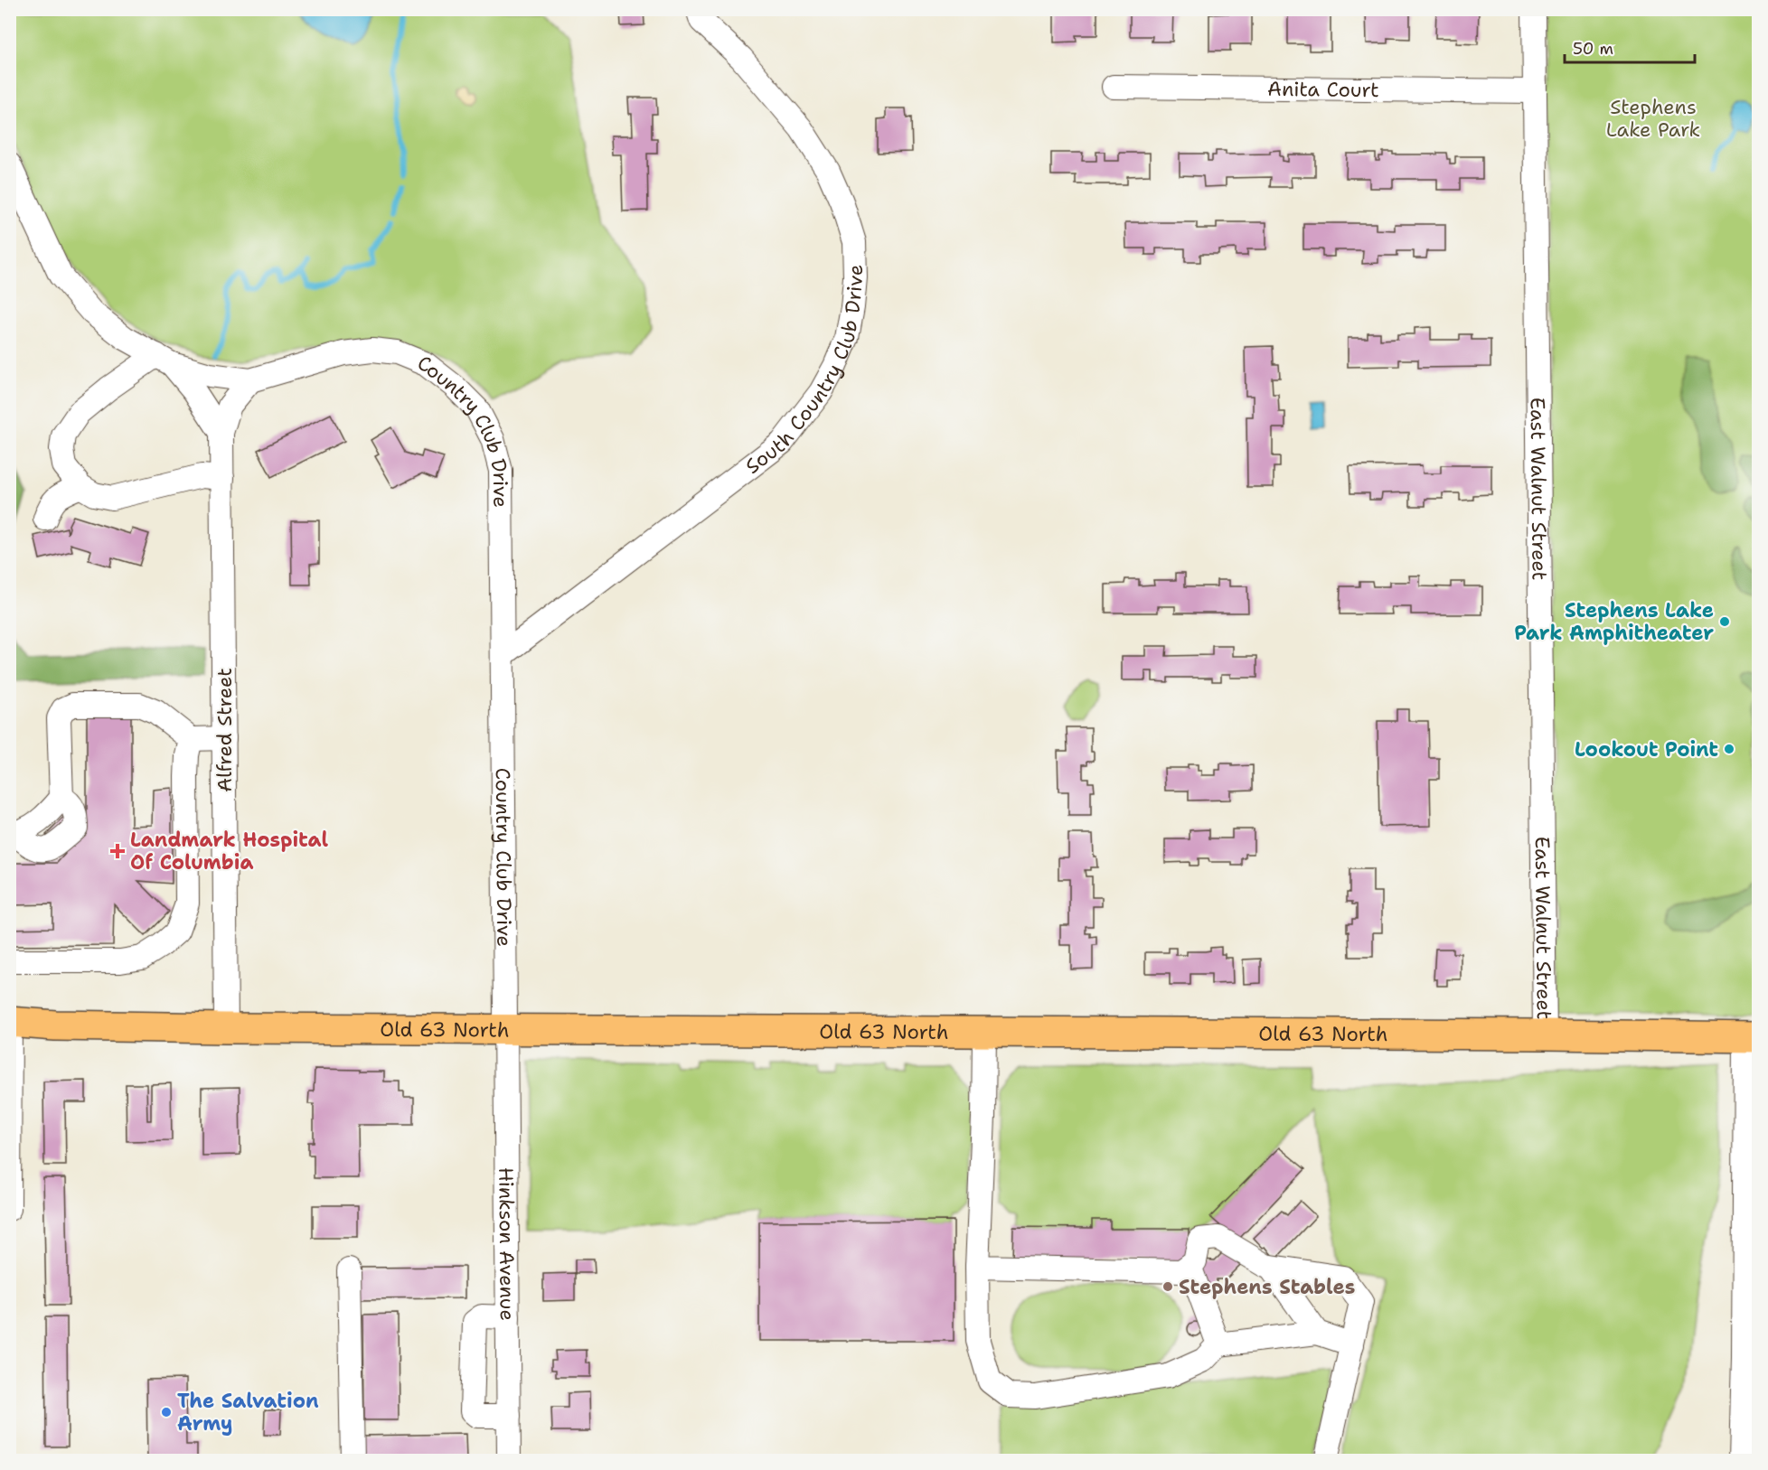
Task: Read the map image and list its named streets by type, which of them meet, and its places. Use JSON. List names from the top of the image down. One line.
{"streets":{"main road":["Old 63 North"],"street":["Anita Court","South Country Club Drive","Country Club Drive","East Walnut Street","Alfred Street","Hinkson Avenue"]},"crossings":[["Anita Court","East Walnut Street"],["South Country Club Drive","Country Club Drive"],["Country Club Drive","Alfred Street"],["Country Club Drive","Old 63 North"],["Country Club Drive","Hinkson Avenue"],["East Walnut Street","Old 63 North"],["Alfred Street","Old 63 North"],["Old 63 North","Hinkson Avenue"]],"parks":["Stephens Lake Park"],"places":{"other":["Stephens Lake Park Amphitheater","Lookout Point","Stephens Stables","The Salvation Army"],"health":["Landmark Hospital Of Columbia"]},"scale_bar":"50 m"}
